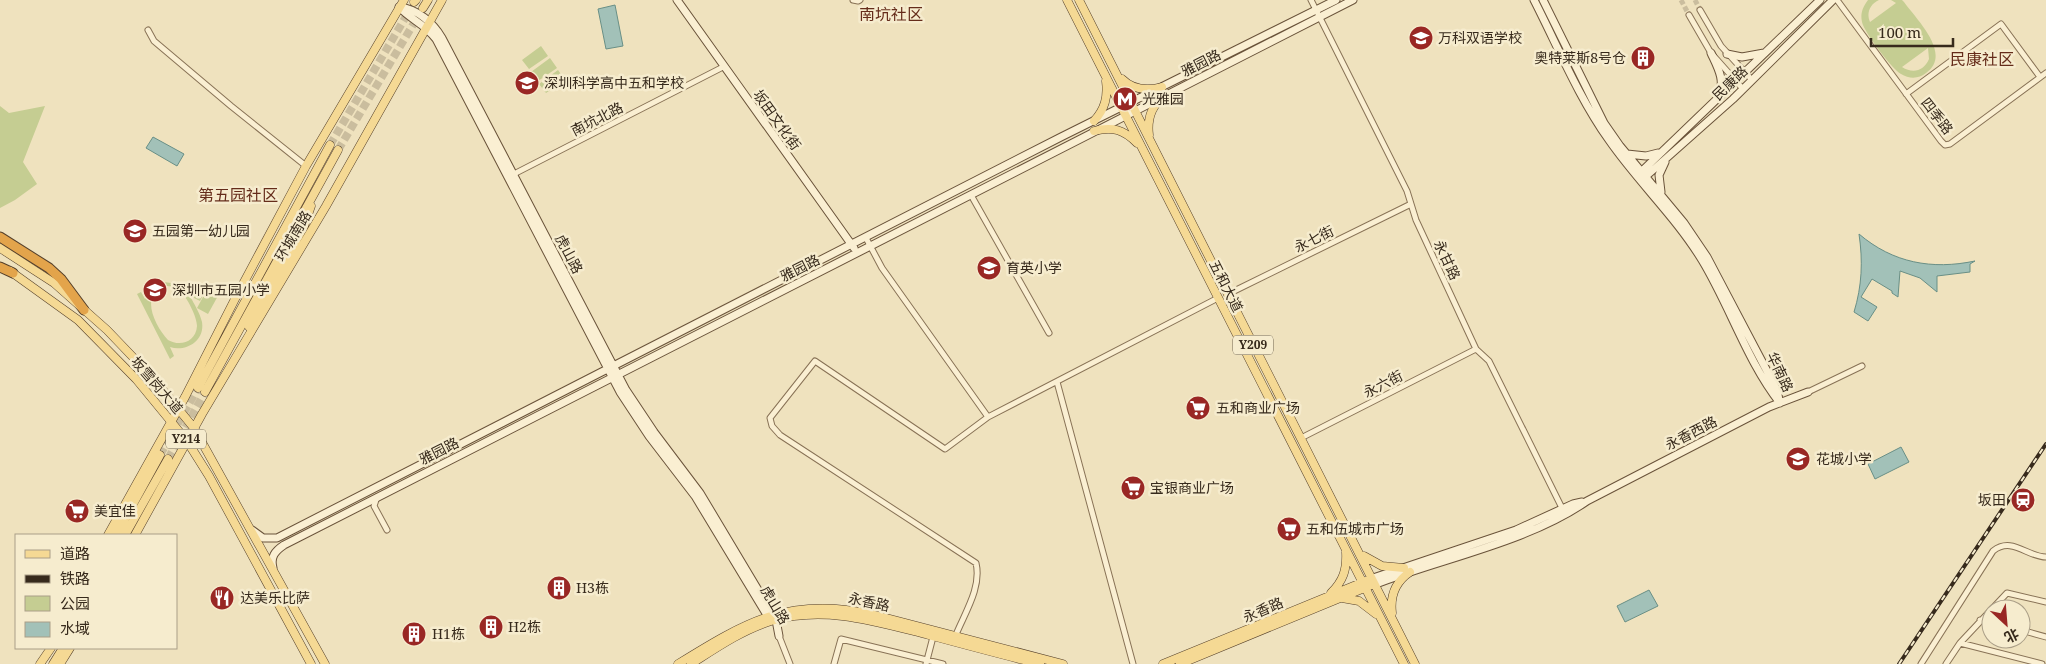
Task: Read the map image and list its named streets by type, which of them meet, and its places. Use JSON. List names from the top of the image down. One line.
{"streets":{"main road":["雅园路","民康路","坂田文化街","环城南路","虎山路","五和大道","Y209","华南路","坂雪岗大道","永香西路","Y214","永香路"],"street":["四季路","南坑北路","永七街","永甘路","永六街"]},"crossings":[["雅园路","坂田文化街"],["雅园路","虎山路"],["雅园路","永甘路"],["雅园路","五和大道"],["雅园路","坂雪岗大道"],["民康路","华南路"],["南坑北路","坂田文化街"],["南坑北路","虎山路"],["环城南路","虎山路"],["环城南路","坂雪岗大道"],["永七街","永甘路"],["永七街","五和大道"],["虎山路","永香路"],["永甘路","永六街"],["永甘路","永香西路"],["五和大道","永六街"],["五和大道","永香西路"],["五和大道","永香路"],["华南路","永香西路"],["永香西路","永香路"]],"districts":["南坑社区","民康社区","第五园社区"],"places":{"school or university":["万科双语学校","深圳科学高中五和学校","五园第一幼儿园","育英小学","深圳市五园小学","花城小学"],"building":["奥特莱斯8号仓","H3栋","H2栋","H1栋"],"metro station":["光雅园"],"supermarket":["五和商业广场","宝银商业广场","美宜佳","五和伍城市广场"],"station":["坂田"],"restaurant":["达美乐比萨"]},"legend":["道路","铁路","公园","水域"],"scale_bar":"100 m","north":"bottom right"}
